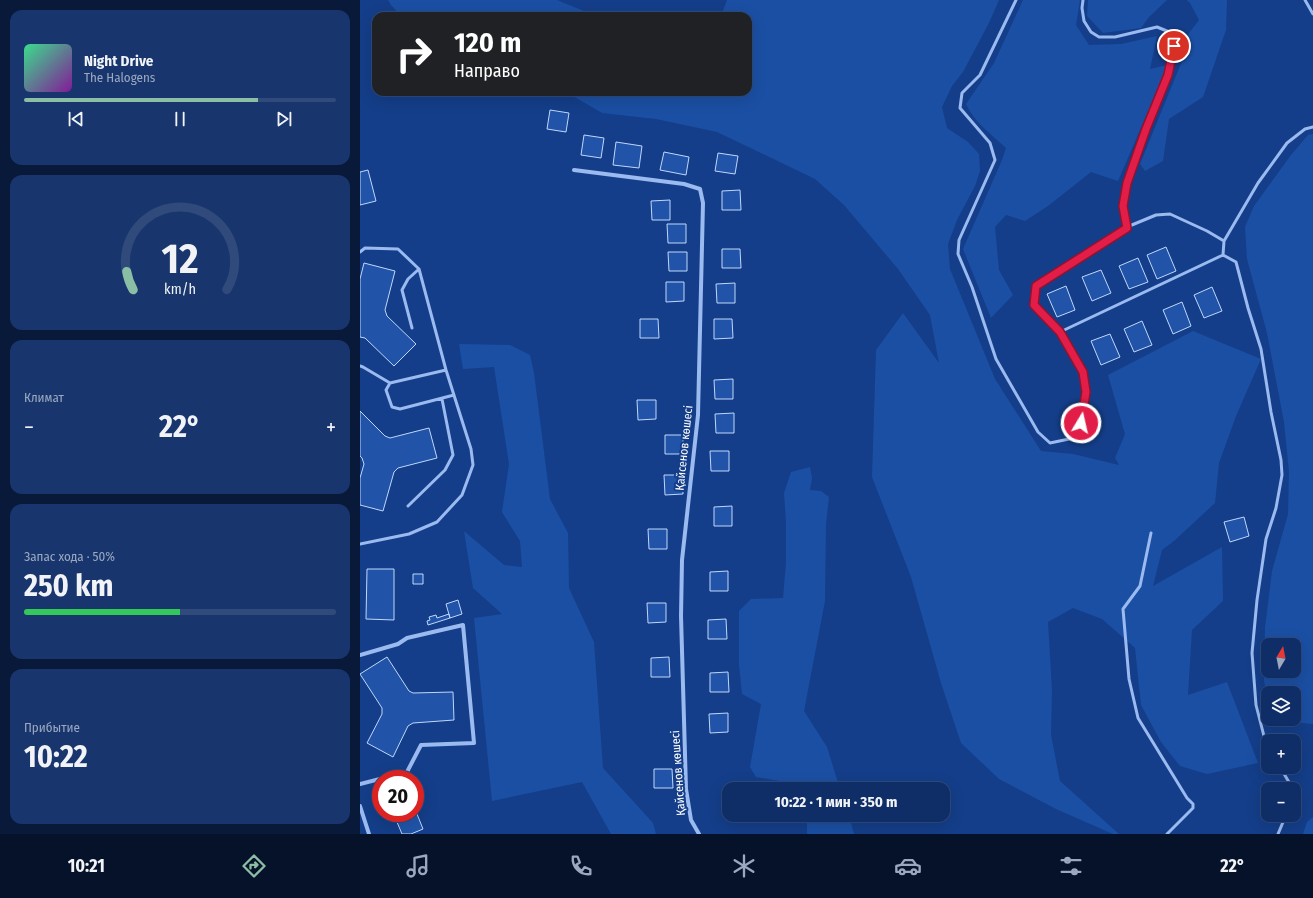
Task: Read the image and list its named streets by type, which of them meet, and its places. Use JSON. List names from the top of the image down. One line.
{"streets":{"street":["Қайсенов көшесі"]},"north":"top","page":{"turn":["120 m","Направо"],"song":["Night Drive","The Halogens"],"tile":["Климат",["Запас хода · 50%","250 km"],["Прибытие","10:22"]],"heat":["−","22°","+"],"map_buttons":["+","−"],"limit":"20","trip":"10:22 · 1 мин · 350 m","tabs":["10:21","22°"],"gauge":["12","km/h"]}}
